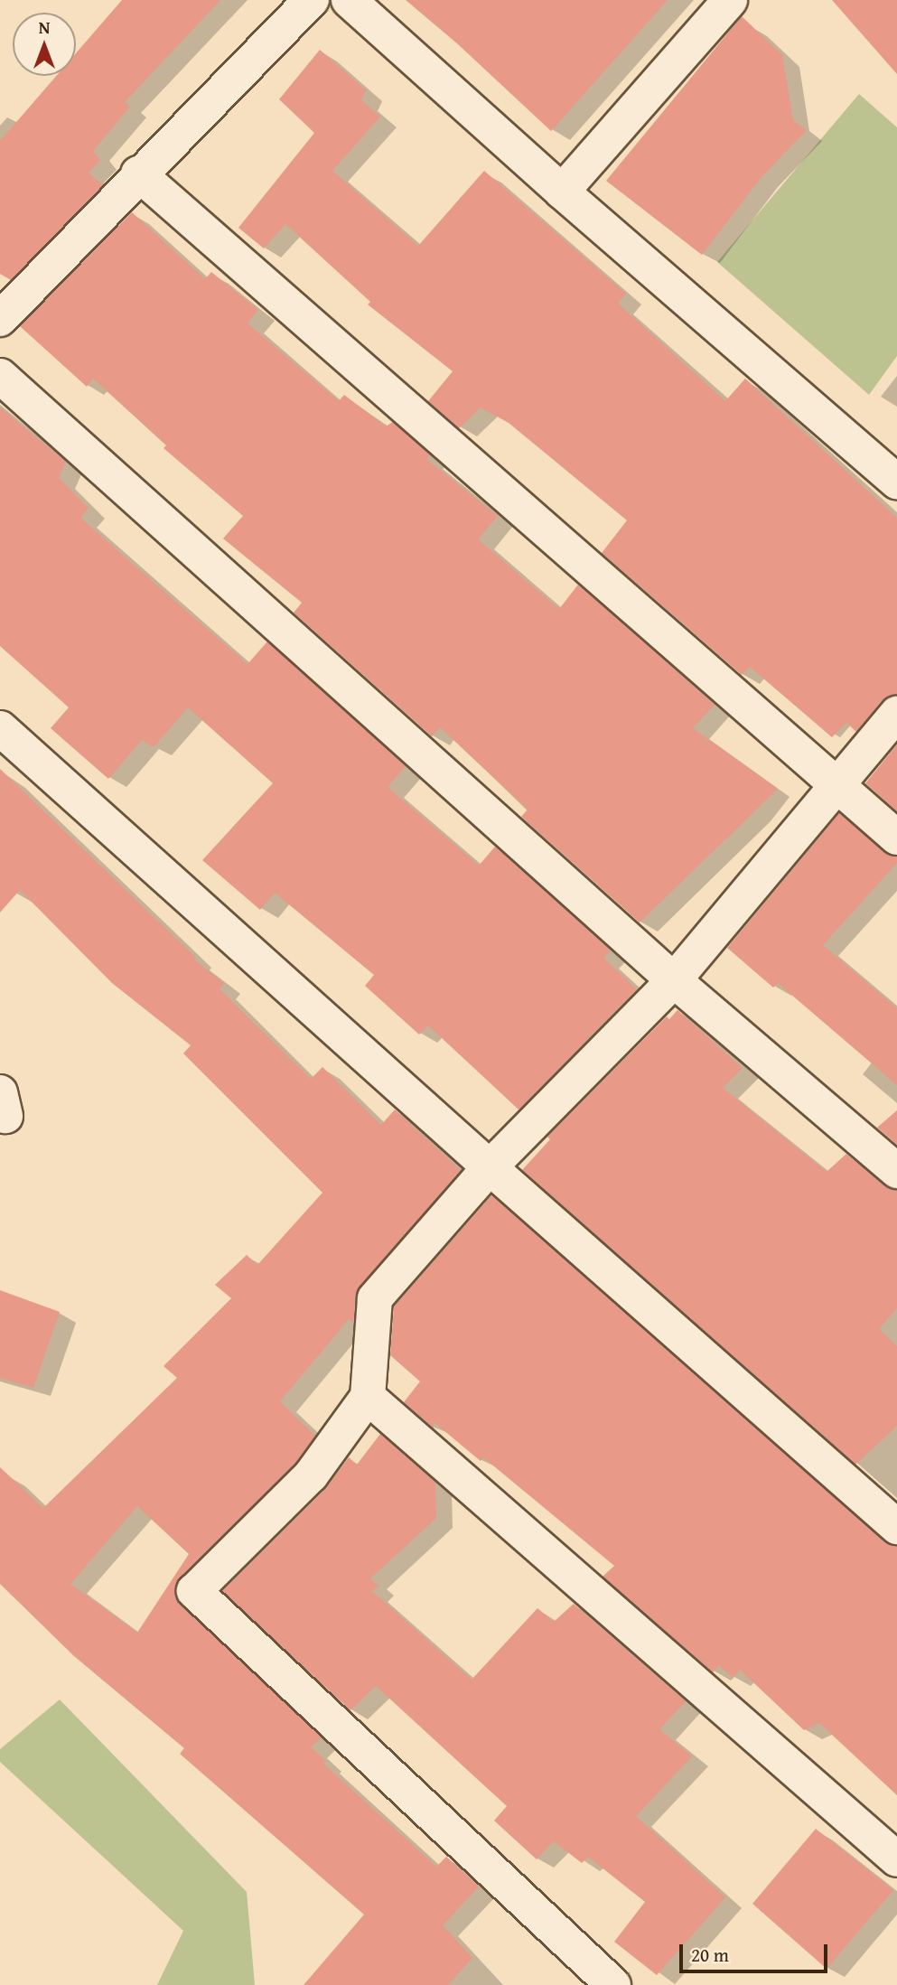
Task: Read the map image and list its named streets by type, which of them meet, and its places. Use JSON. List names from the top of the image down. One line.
{"scale_bar":"20 m","north":"top"}
